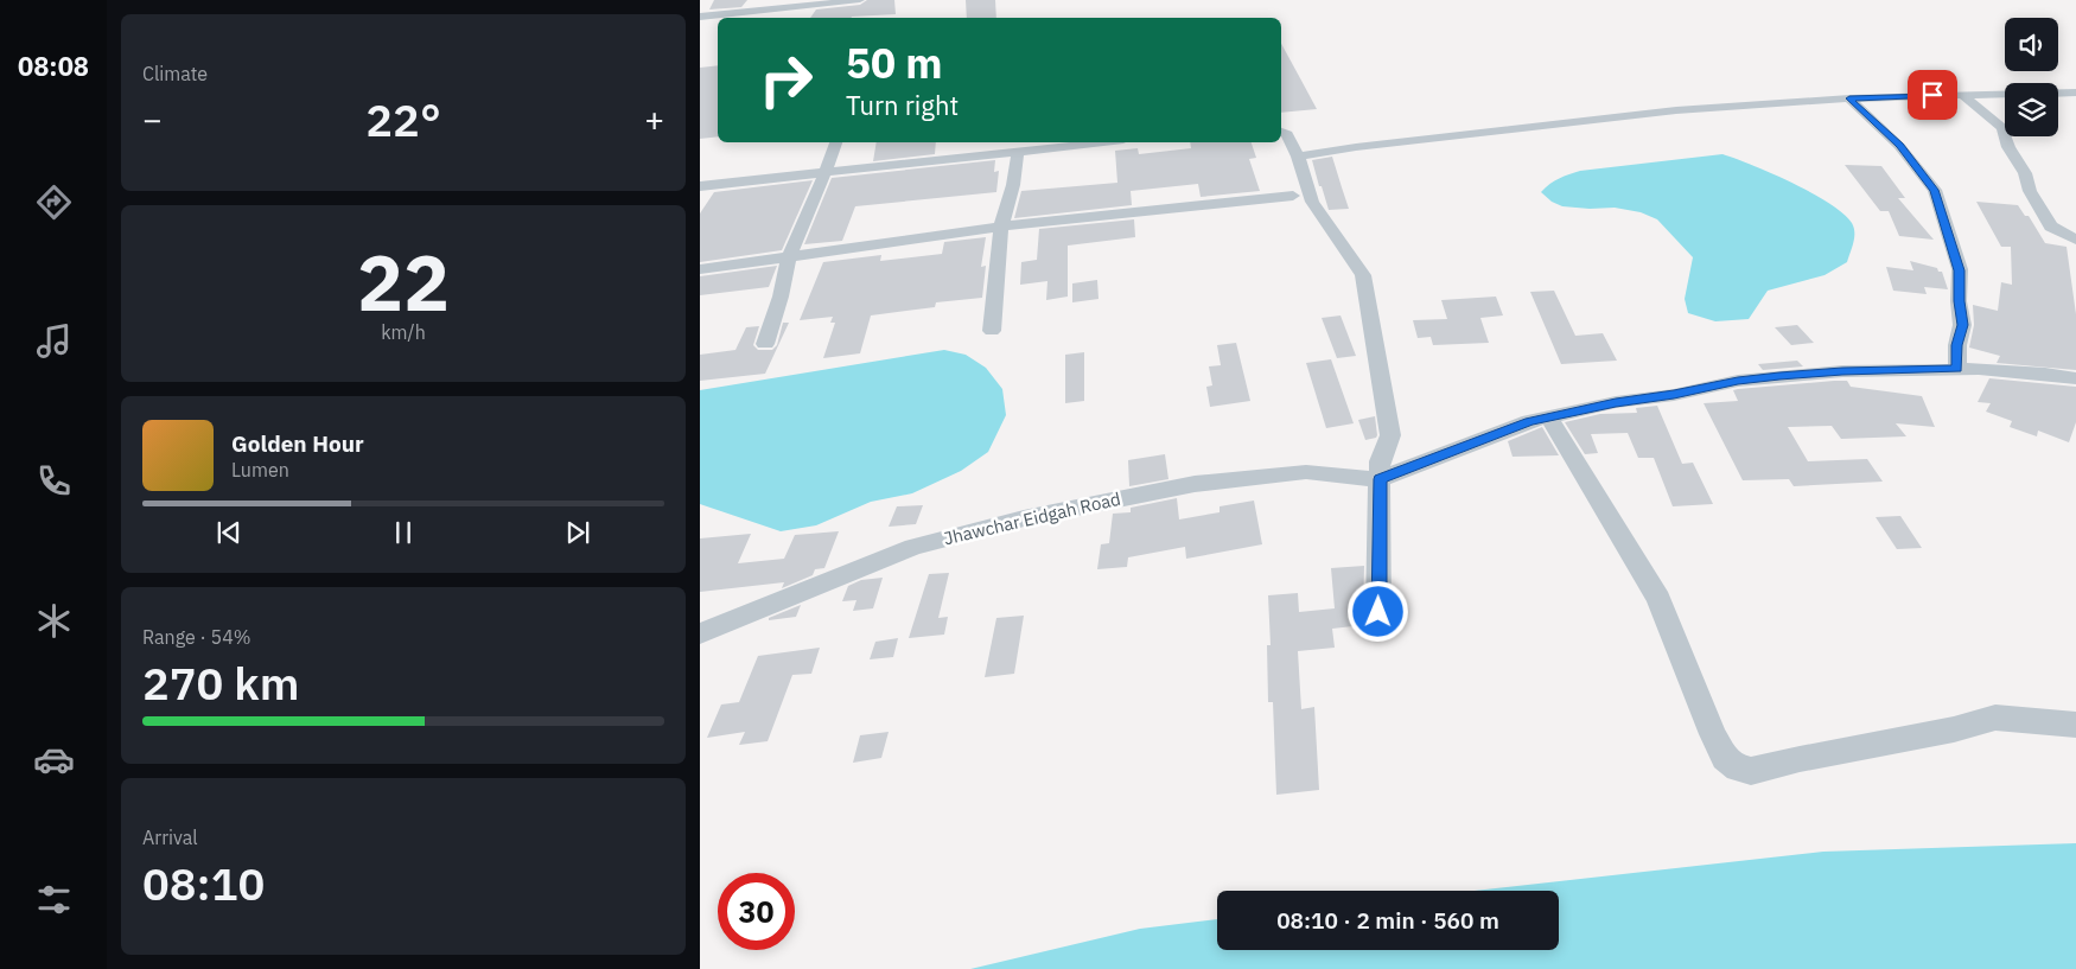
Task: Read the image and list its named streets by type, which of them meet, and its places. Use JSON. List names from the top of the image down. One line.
{"streets":{"street":["Jhawchar Eidgah Road"]},"page":{"tabs":"08:08","tile":["Climate",["22","km/h"],["Range · 54%","270 km"],["Arrival","08:10"]],"turn":["50 m","Turn right"],"heat":["−","22°","+"],"song":["Golden Hour","Lumen"],"limit":"30","trip":"08:10 · 2 min · 560 m"}}
